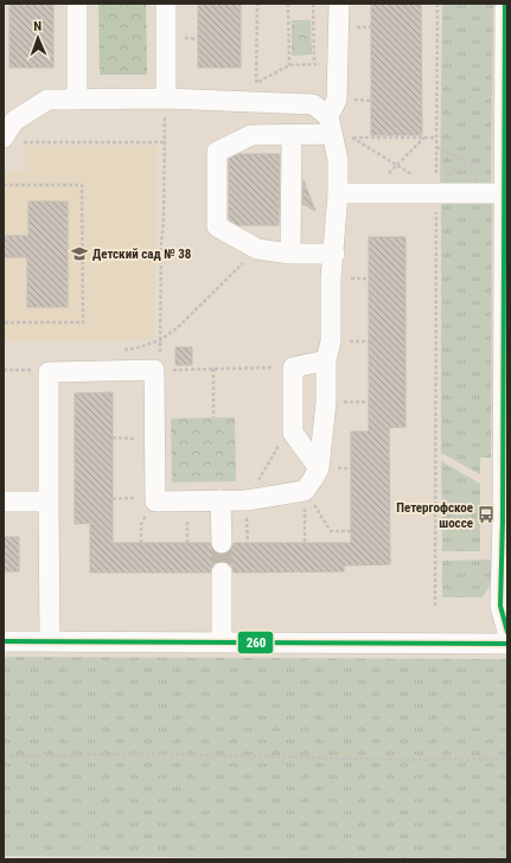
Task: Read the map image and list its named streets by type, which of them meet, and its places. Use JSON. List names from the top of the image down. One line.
{"places":{"school or university":["Детский сад № 38"],"bus stop":["Петергофское шоссе"]},"lines":["transit line 260"],"north":"top"}
